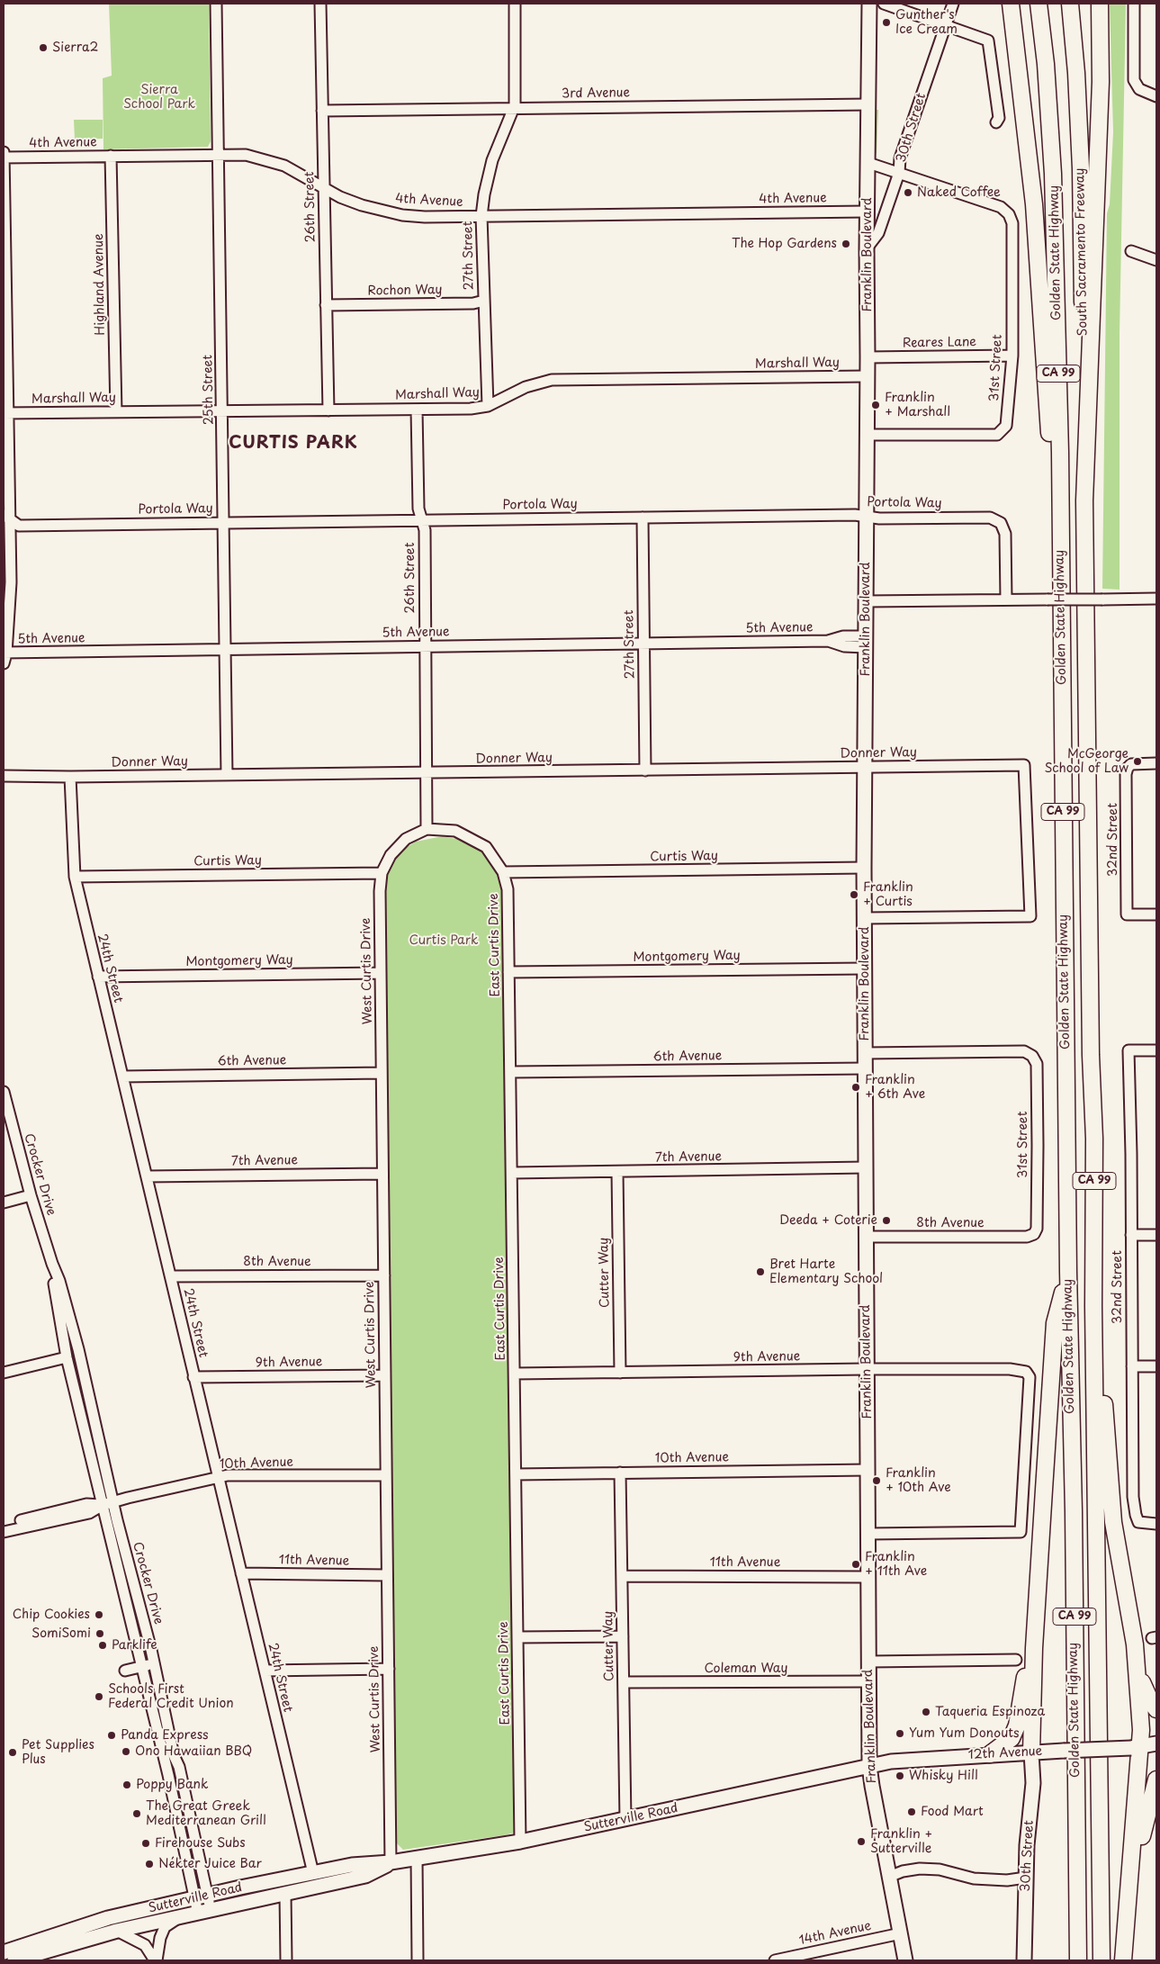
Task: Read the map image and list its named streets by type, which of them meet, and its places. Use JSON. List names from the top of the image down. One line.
{"streets":{"highway":["South Sacramento Freeway","Golden State Highway","CA 99"],"main road":["30th Street","Franklin Boulevard","12th Avenue","Sutterville Road"],"street":["3rd Avenue","4th Avenue","26th Street","27th Street","Highland Avenue","Rochon Way","Reares Lane","Marshall Way","31st Street","25th Street","Portola Way","5th Avenue","Donner Way","32nd Street","Curtis Way","East Curtis Drive","Montgomery Way","24th Street","West Curtis Drive","6th Avenue","7th Avenue","Crocker Drive","8th Avenue","Cutter Way","9th Avenue","10th Avenue","11th Avenue","Coleman Way","14th Avenue"]},"crossings":[["3rd Avenue","26th Street"],["3rd Avenue","Franklin Boulevard"],["3rd Avenue","27th Street"],["30th Street","Franklin Boulevard"],["30th Street","31st Street"],["30th Street","12th Avenue"],["4th Avenue","26th Street"],["4th Avenue","Franklin Boulevard"],["4th Avenue","27th Street"],["4th Avenue","Highland Avenue"],["4th Avenue","25th Street"],["26th Street","Rochon Way"],["26th Street","Marshall Way"],["26th Street","Portola Way"],["26th Street","5th Avenue"],["26th Street","Donner Way"],["26th Street","East Curtis Drive"],["26th Street","West Curtis Drive"],["South Sacramento Freeway","Golden State Highway"],["Franklin Boulevard","Reares Lane"],["Franklin Boulevard","Marshall Way"],["Franklin Boulevard","31st Street"],["Franklin Boulevard","Portola Way"],["Franklin Boulevard","5th Avenue"],["Franklin Boulevard","Donner Way"],["Franklin Boulevard","Curtis Way"],["Franklin Boulevard","Montgomery Way"],["Franklin Boulevard","6th Avenue"],["Franklin Boulevard","7th Avenue"],["Franklin Boulevard","8th Avenue"],["Franklin Boulevard","9th Avenue"],["Franklin Boulevard","10th Avenue"],["Franklin Boulevard","11th Avenue"],["Franklin Boulevard","Coleman Way"],["Franklin Boulevard","12th Avenue"],["Franklin Boulevard","Sutterville Road"],["Franklin Boulevard","14th Avenue"],["27th Street","Rochon Way"],["27th Street","Marshall Way"],["27th Street","Portola Way"],["27th Street","5th Avenue"],["27th Street","Donner Way"],["Highland Avenue","Marshall Way"],["Reares Lane","31st Street"],["Marshall Way","25th Street"],["31st Street","8th Avenue"],["25th Street","Portola Way"],["25th Street","5th Avenue"],["25th Street","Donner Way"],["Donner Way","24th Street"],["Curtis Way","East Curtis Drive"],["Curtis Way","24th Street"],["Curtis Way","West Curtis Drive"],["East Curtis Drive","Montgomery Way"],["East Curtis Drive","West Curtis Drive"],["East Curtis Drive","6th Avenue"],["East Curtis Drive","7th Avenue"],["East Curtis Drive","9th Avenue"],["East Curtis Drive","10th Avenue"],["East Curtis Drive","Sutterville Road"],["Montgomery Way","24th Street"],["Montgomery Way","West Curtis Drive"],["24th Street","6th Avenue"],["24th Street","7th Avenue"],["24th Street","8th Avenue"],["24th Street","9th Avenue"],["24th Street","10th Avenue"],["24th Street","11th Avenue"],["24th Street","Sutterville Road"],["West Curtis Drive","6th Avenue"],["West Curtis Drive","7th Avenue"],["West Curtis Drive","8th Avenue"],["West Curtis Drive","9th Avenue"],["West Curtis Drive","10th Avenue"],["West Curtis Drive","11th Avenue"],["West Curtis Drive","Sutterville Road"],["7th Avenue","Cutter Way"],["Crocker Drive","10th Avenue"],["Crocker Drive","Sutterville Road"],["Cutter Way","9th Avenue"],["Cutter Way","10th Avenue"],["Cutter Way","11th Avenue"],["Cutter Way","Coleman Way"],["Cutter Way","Sutterville Road"],["12th Avenue","Sutterville Road"]],"districts":["CURTIS PARK"],"parks":["Sierra School Park","Curtis Park"],"places":["Gunther's Ice Cream","Sierra2","Naked Coffee","The Hop Gardens","Franklin + Marshall","McGeorge School of Law","Franklin + Curtis","Franklin + 6th Ave","Deeda + Coterie","Bret Harte Elementary School","Franklin + 10th Ave","Franklin + 11th Ave","Chip Cookies","SomiSomi","Parklife","Schools First Federal Credit Union","Taqueria Espinoza","Yum Yum Donouts","Panda Express","Ono Hawaiian BBQ","Pet Supplies Plus","Whisky Hill","Poppy Bank","Food Mart","The Great Greek Mediterranean Grill","Franklin + Sutterville","Firehouse Subs","Nékter Juice Bar"]}
